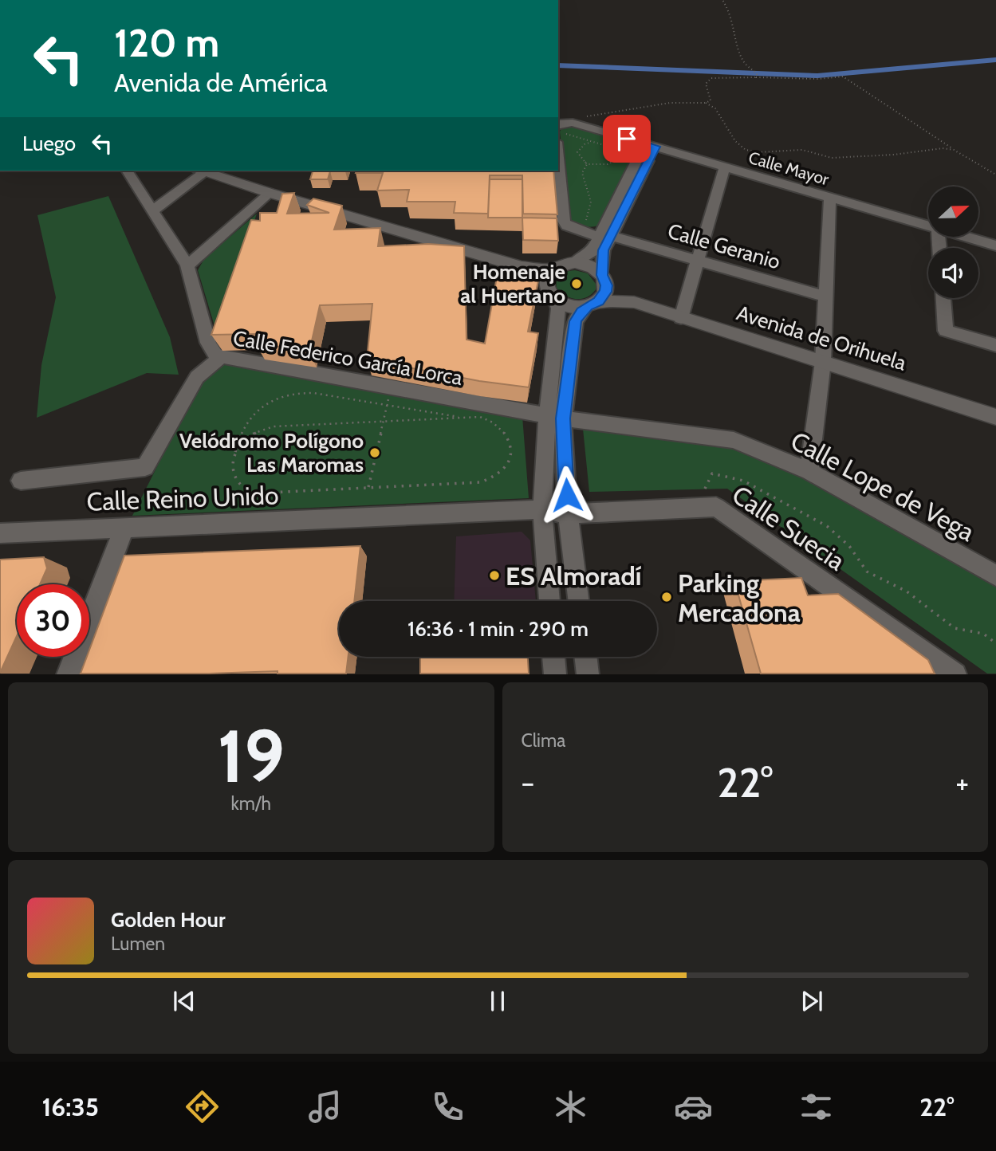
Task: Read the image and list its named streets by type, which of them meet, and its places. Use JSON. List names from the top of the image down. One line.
{"streets":{"main road":["Avenida de Orihuela"],"street":["Calle Mayor","Calle Geranio","Calle Federico García Lorca","Calle Lope de Vega","Calle Reino Unido","Calle Suecia"]},"crossings":[["Calle Federico García Lorca","Calle Lope de Vega"],["Calle Reino Unido","Calle Suecia"]],"places":["Homenaje al Huertano","Velódromo Polígono Las Maromas","ES Almoradí","Parking Mercadona"],"north":"right","page":{"turn":["120 m","Avenida de América"],"then":"Luego","limit":"30","trip":"16:36 · 1 min · 290 m","tile":[["19","km/h"],"Clima"],"heat":["−","22°","+"],"song":["Golden Hour","Lumen"],"tabs":["16:35","22°"]}}
